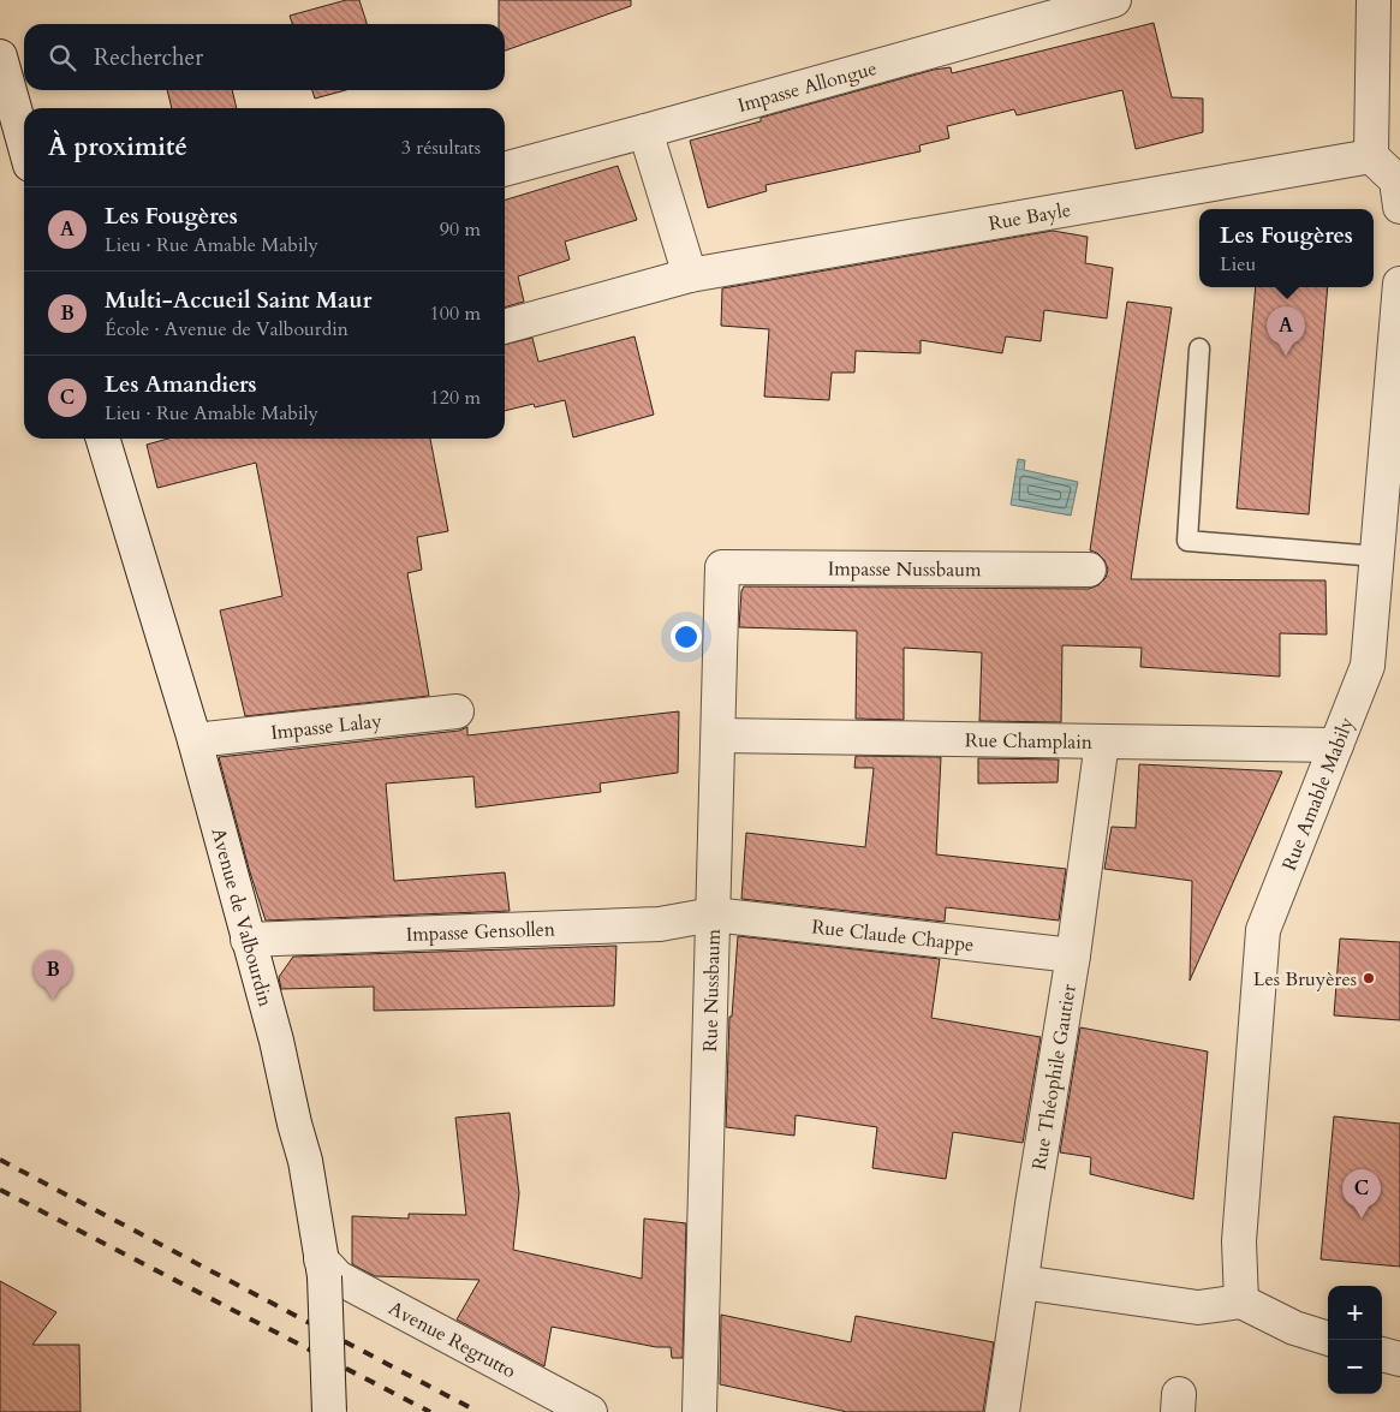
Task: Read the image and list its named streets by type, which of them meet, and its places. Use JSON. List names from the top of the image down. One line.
{"streets":{"street":["Impasse Allongue","Rue Bayle","Impasse Nussbaum","Impasse Lalay","Rue Champlain","Rue Amable Mabily","Avenue de Valbourdin","Impasse Gensollen","Rue Claude Chappe","Rue Nussbaum","Rue Théophile Gautier","Avenue Regrutto"]},"crossings":[["Impasse Nussbaum","Rue Nussbaum"],["Impasse Lalay","Avenue de Valbourdin"],["Rue Champlain","Rue Amable Mabily"],["Rue Champlain","Rue Nussbaum"],["Rue Champlain","Rue Théophile Gautier"],["Avenue de Valbourdin","Impasse Gensollen"],["Avenue de Valbourdin","Avenue Regrutto"],["Impasse Gensollen","Rue Claude Chappe"],["Impasse Gensollen","Rue Nussbaum"],["Rue Claude Chappe","Rue Nussbaum"],["Rue Claude Chappe","Rue Théophile Gautier"]],"places":["Les Bruyères"],"page":{"search":"Rechercher","heading":["À proximité","3 résultats"],"list":[{"mark":"A","name":"Les Fougères","note":"Lieu · Rue Amable Mabily","value":"90 m"},{"mark":"B","name":"Multi-Accueil Saint Maur","note":"École · Avenue de Valbourdin","value":"100 m"},{"mark":"C","name":"Les Amandiers","note":"Lieu · Rue Amable Mabily","value":"120 m"}],"popup":["Les Fougères","Lieu"],"pins":["A","B","C"],"map_buttons":["+","−"]}}
